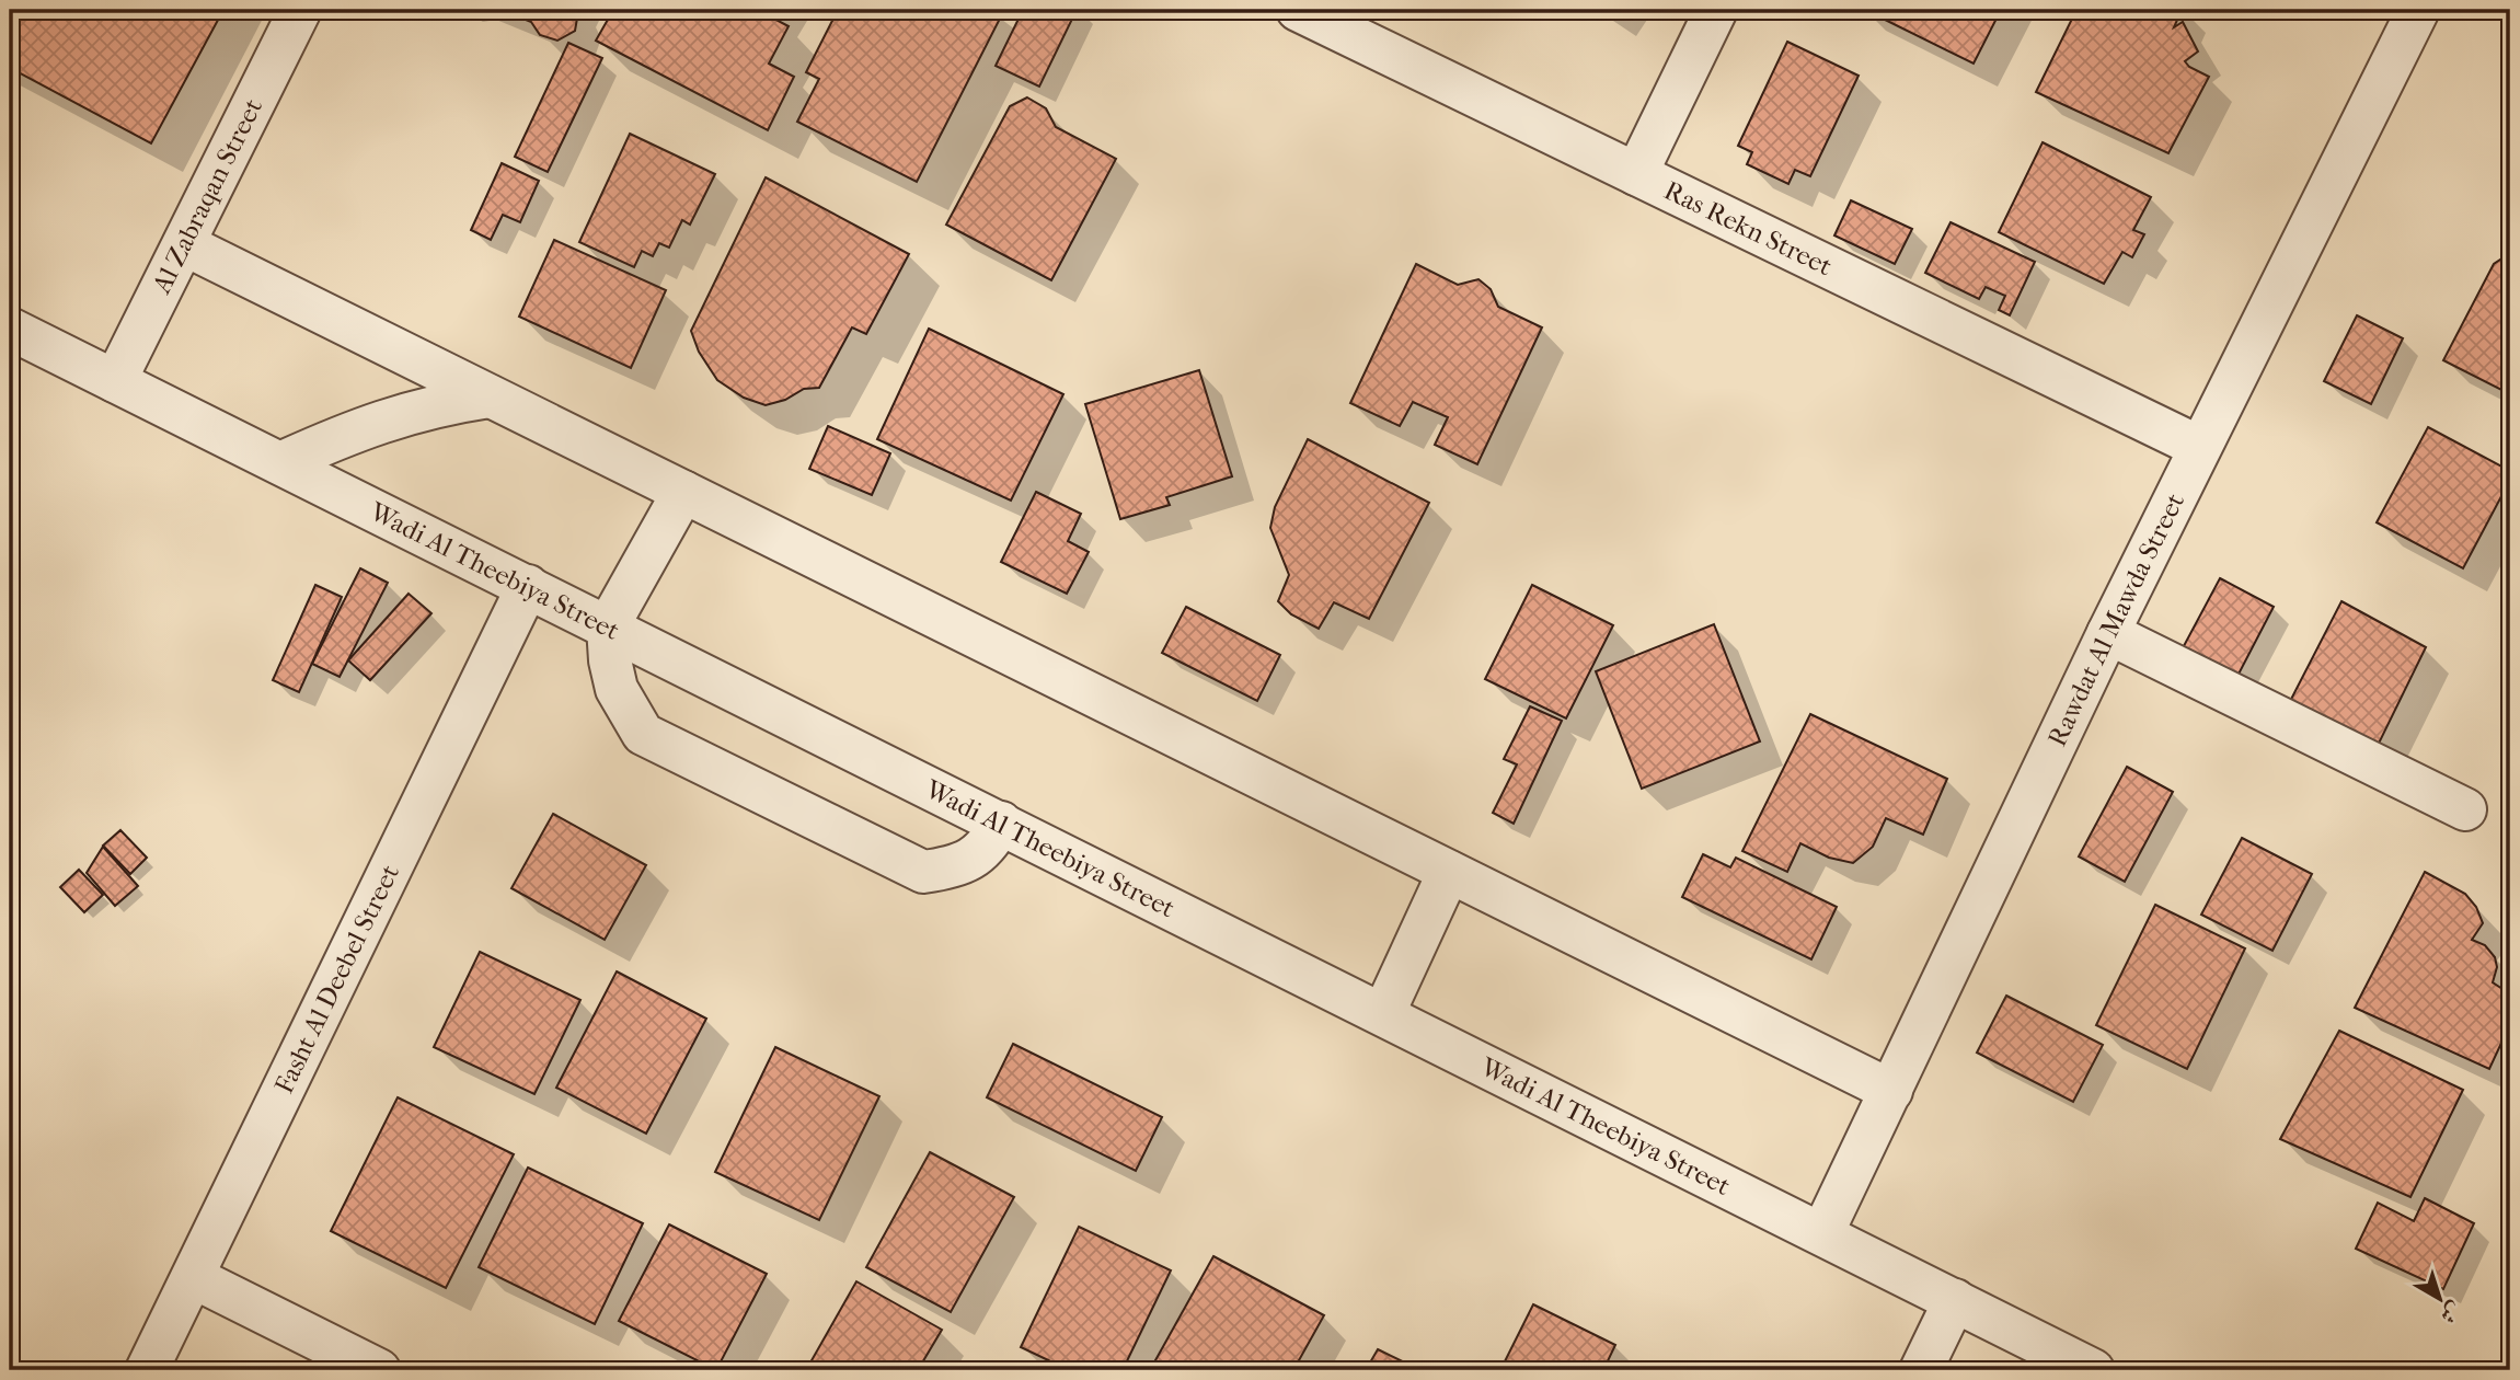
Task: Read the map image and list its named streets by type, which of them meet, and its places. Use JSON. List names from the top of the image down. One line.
{"streets":{"street":["Al Zabraqan Street","Ras Rekn Street","Wadi Al Theebiya Street","Rawdat Al Mawda Street","Fasht Al Deebel Street"]},"crossings":[["Al Zabraqan Street","Wadi Al Theebiya Street"],["Ras Rekn Street","Rawdat Al Mawda Street"],["Wadi Al Theebiya Street","Rawdat Al Mawda Street"],["Wadi Al Theebiya Street","Fasht Al Deebel Street"]],"north":"bottom right"}
